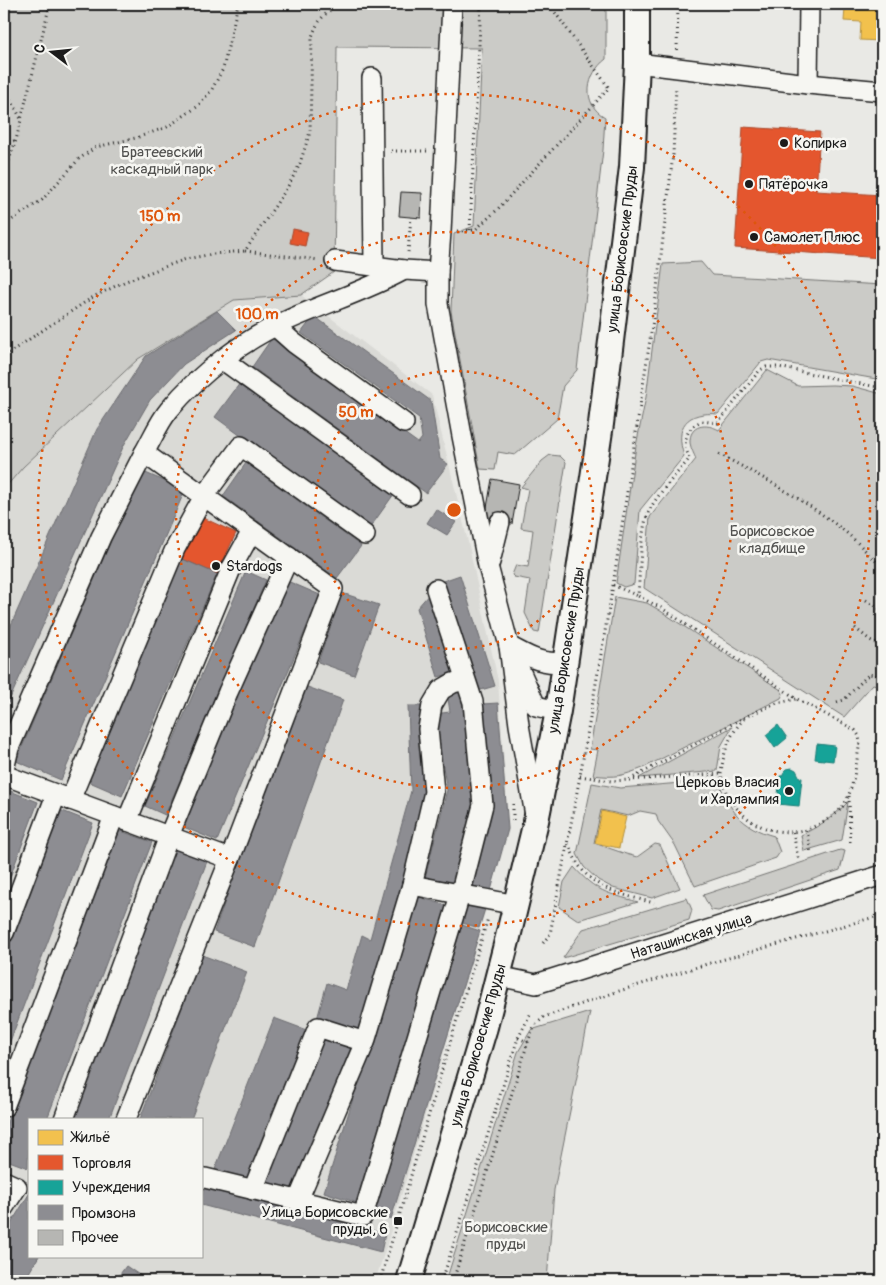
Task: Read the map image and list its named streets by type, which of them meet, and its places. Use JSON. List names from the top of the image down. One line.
{"streets":{"main road":["улица Борисовские Пруды"],"street":["Наташинская улица"]},"crossings":[["улица Борисовские Пруды","Наташинская улица"]],"parks":["Братеевский каскадный парк","Борисовское кладбище","Борисовские пруды"],"places":{"other":["Копирка","Пятёрочка","Самолет Плюс","Stardogs","Церковь Власия и Харлампия"],"transit":["Улица Борисовские пруды, 6"]},"legend":["Жильё","Торговля","Учреждения","Промзона","Прочее"],"north":"left","rings":["150 m","100 m","50 m"]}
